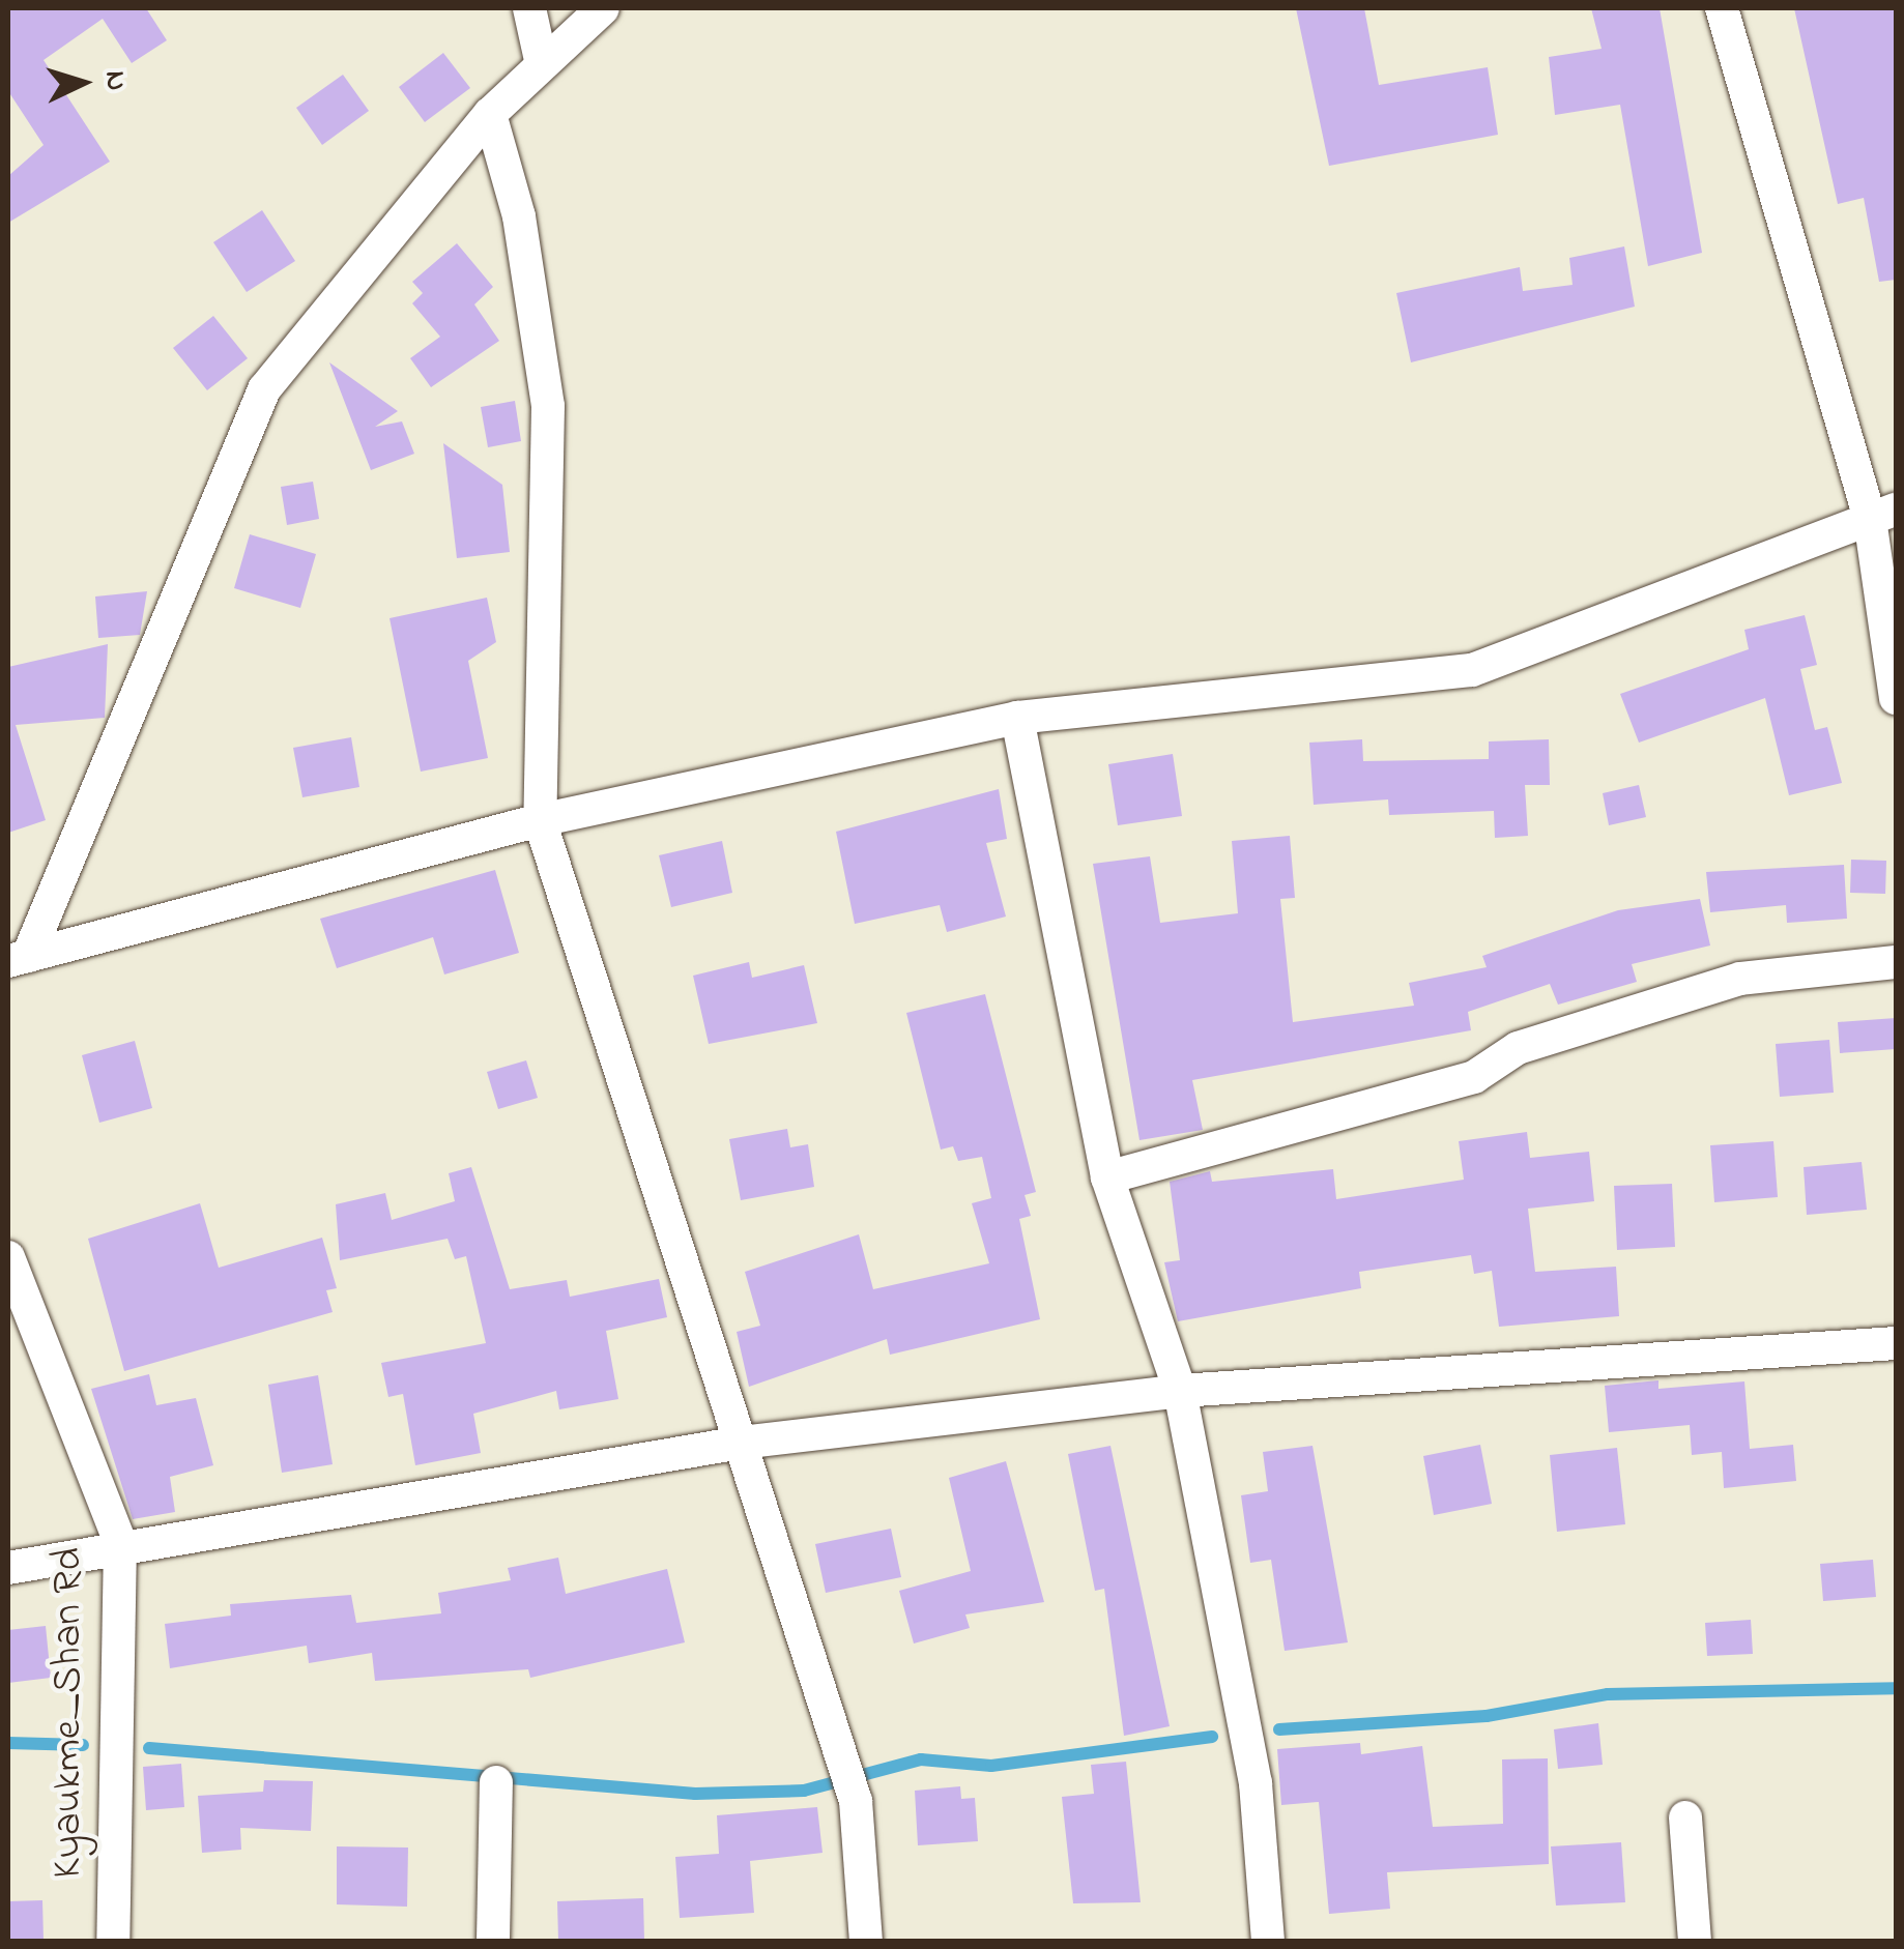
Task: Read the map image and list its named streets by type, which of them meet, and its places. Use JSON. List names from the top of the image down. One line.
{"streets":{"street":["Kyaukme_Shan Rd"]},"north":"right"}
